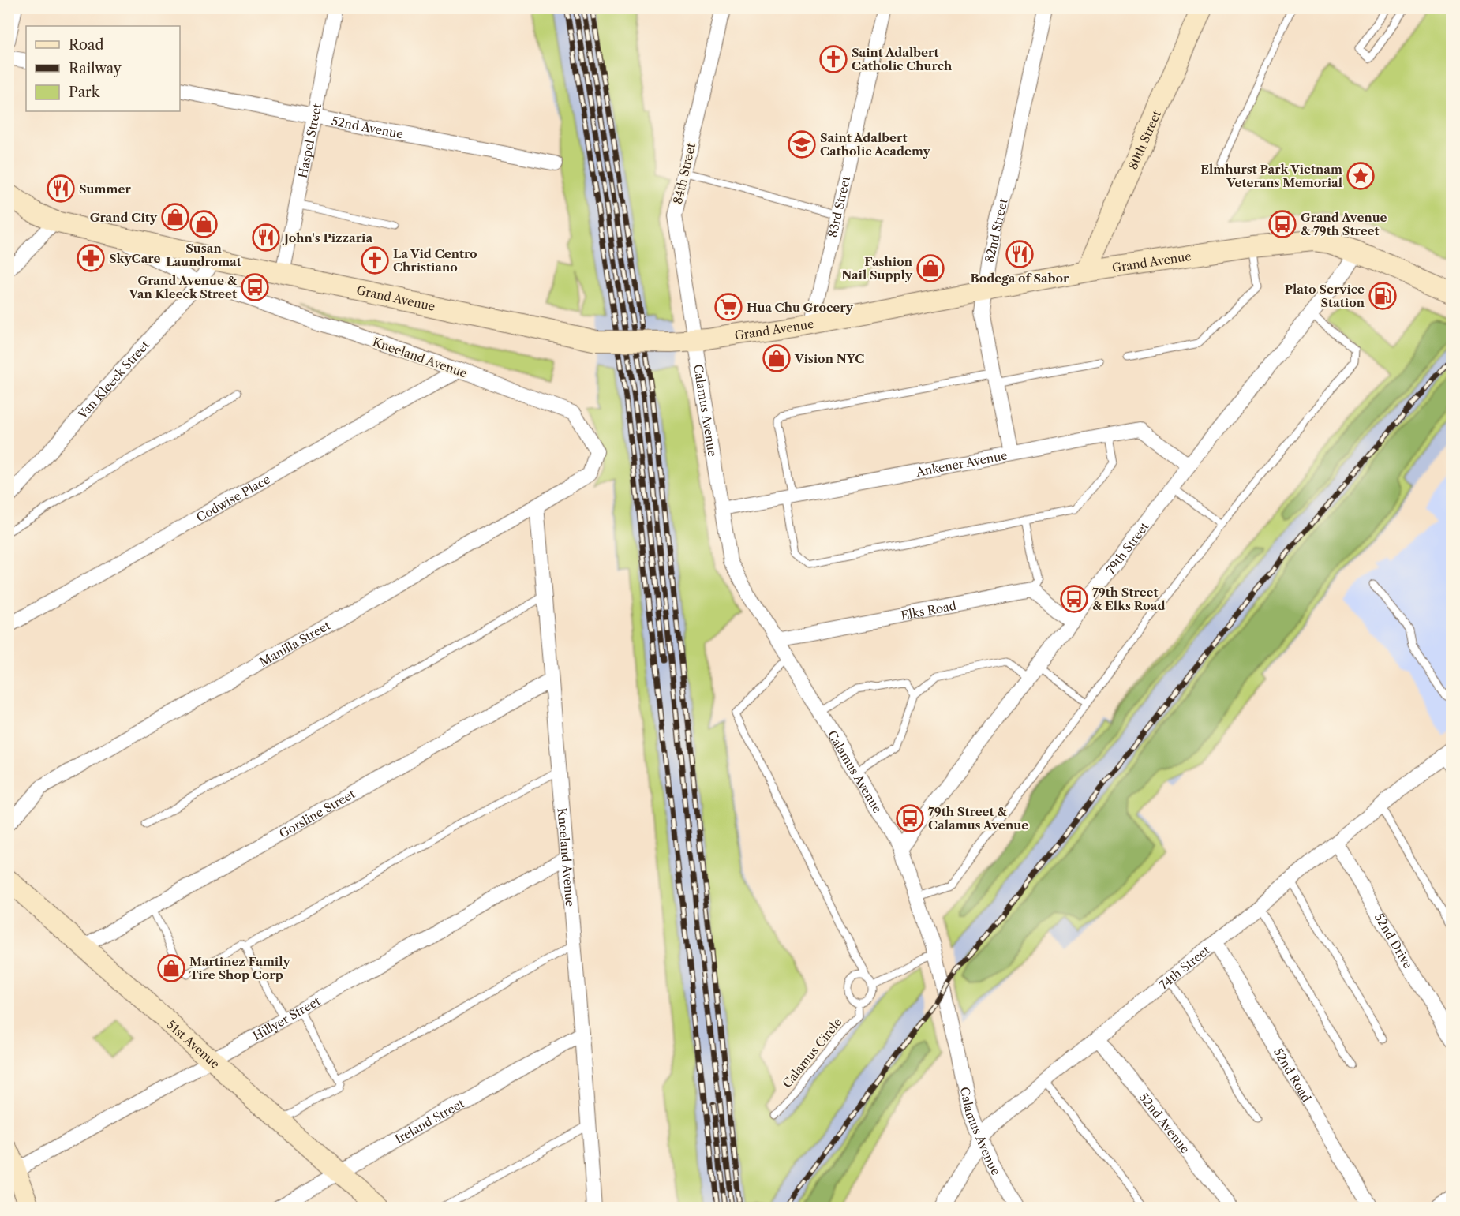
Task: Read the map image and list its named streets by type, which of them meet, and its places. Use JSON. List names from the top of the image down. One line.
{"streets":{"main road":["80th Street","Grand Avenue","51st Avenue"],"street":["52nd Avenue","Haspel Street","84th Street","83rd Street","82nd Street","Kneeland Avenue","Van Kleeck Street","Calamus Avenue","Ankener Avenue","Codwise Place","79th Street","Elks Road","Manilla Street","Gorsline Street","52nd Drive","74th Street","Hillyer Street","52nd Road","Ireland Street"],"lane":["Calamus Circle"]},"crossings":[["52nd Avenue","Haspel Street"],["52nd Avenue","74th Street"],["80th Street","Grand Avenue"],["Haspel Street","Grand Avenue"],["84th Street","Grand Avenue"],["84th Street","Calamus Avenue"],["83rd Street","Grand Avenue"],["82nd Street","Grand Avenue"],["82nd Street","Ankener Avenue"],["Grand Avenue","Kneeland Avenue"],["Grand Avenue","Van Kleeck Street"],["Grand Avenue","Calamus Avenue"],["Grand Avenue","79th Street"],["Kneeland Avenue","Van Kleeck Street"],["Kneeland Avenue","Codwise Place"],["Kneeland Avenue","Manilla Street"],["Kneeland Avenue","Gorsline Street"],["Kneeland Avenue","Hillyer Street"],["Kneeland Avenue","Ireland Street"],["Calamus Avenue","Ankener Avenue"],["Calamus Avenue","79th Street"],["Calamus Avenue","Elks Road"],["Calamus Avenue","74th Street"],["Ankener Avenue","79th Street"],["Gorsline Street","51st Avenue"],["52nd Drive","74th Street"],["74th Street","52nd Road"],["Hillyer Street","51st Avenue"],["51st Avenue","Ireland Street"]],"places":{"church":["Saint Adalbert Catholic Church","La Vid Centro Christiano"],"school or university":["Saint Adalbert Catholic Academy"],"place":["Elmhurst Park Vietnam Veterans Memorial"],"restaurant":["Summer","John's Pizzaria","Bodega of Sabor"],"shop":["Grand City","Susan Laundromat","Fashion Nail Supply","Vision NYC","Martinez Family Tire Shop Corp"],"bus stop":["Grand Avenue & 79th Street","Grand Avenue & Van Kleeck Street","79th Street & Elks Road","79th Street & Calamus Avenue"],"pharmacy":["SkyCare"],"fuel station":["Plato Service Station"],"supermarket":["Hua Chu Grocery"]},"legend":["Road","Railway","Park"]}
